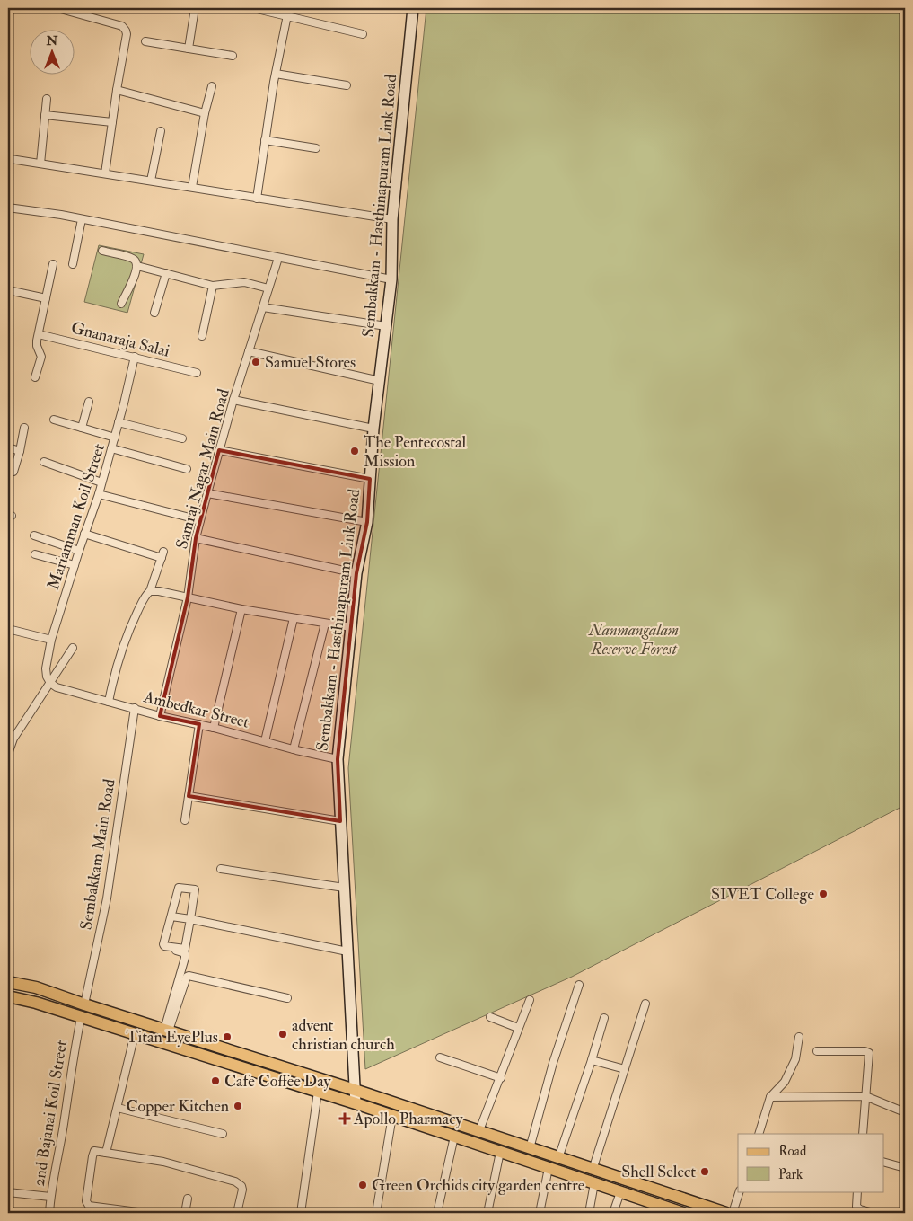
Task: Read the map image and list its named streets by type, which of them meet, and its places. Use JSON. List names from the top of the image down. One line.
{"streets":{"street":["Sembakkam - Hasthinapuram Link Road","Gnanaraja Salai","Samraj Nagar Main Road","Mariamman Koil Street","Ambedkar Street","Sembakkam Main Road","2nd Bajanai Koil Street"]},"crossings":[["Sembakkam - Hasthinapuram Link Road","Ambedkar Street"],["Gnanaraja Salai","Mariamman Koil Street"],["Samraj Nagar Main Road","Ambedkar Street"],["Mariamman Koil Street","Ambedkar Street"],["Ambedkar Street","Sembakkam Main Road"]],"parks":["Nanmangalam Reserve Forest"],"places":{"other":["Samuel Stores","The Pentecostal Mission","SIVET College","advent christian church","Titan EyePlus","Cafe Coffee Day","Copper Kitchen","Shell Select","Green Orchids city garden centre"],"health":["Apollo Pharmacy"]},"legend":["Road","Park"],"north":"top"}
